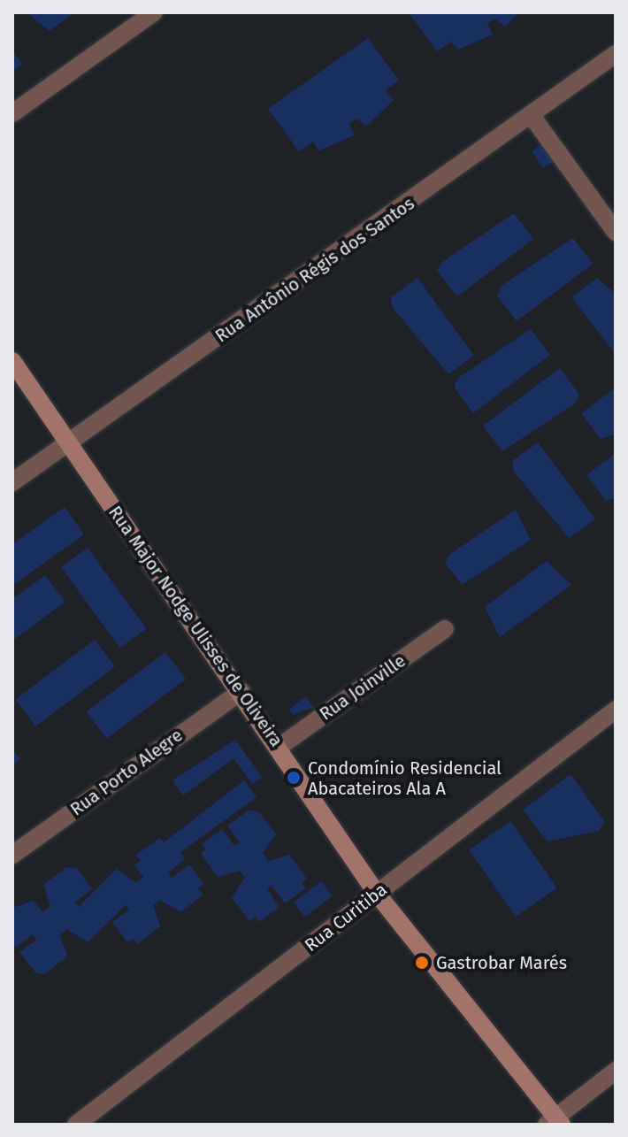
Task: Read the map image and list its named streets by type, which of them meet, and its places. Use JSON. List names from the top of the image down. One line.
{"streets":{"main road":["Rua Major Nodge Ulisses de Oliveira"],"street":["Rua Antônio Régis dos Santos","Rua Joinville","Rua Porto Alegre","Rua Curitiba"]},"crossings":[["Rua Antônio Régis dos Santos","Rua Major Nodge Ulisses de Oliveira"],["Rua Major Nodge Ulisses de Oliveira","Rua Joinville"],["Rua Major Nodge Ulisses de Oliveira","Rua Porto Alegre"],["Rua Major Nodge Ulisses de Oliveira","Rua Curitiba"]],"places":["Condomínio Residencial Abacateiros Ala A","Gastrobar Marés"]}
